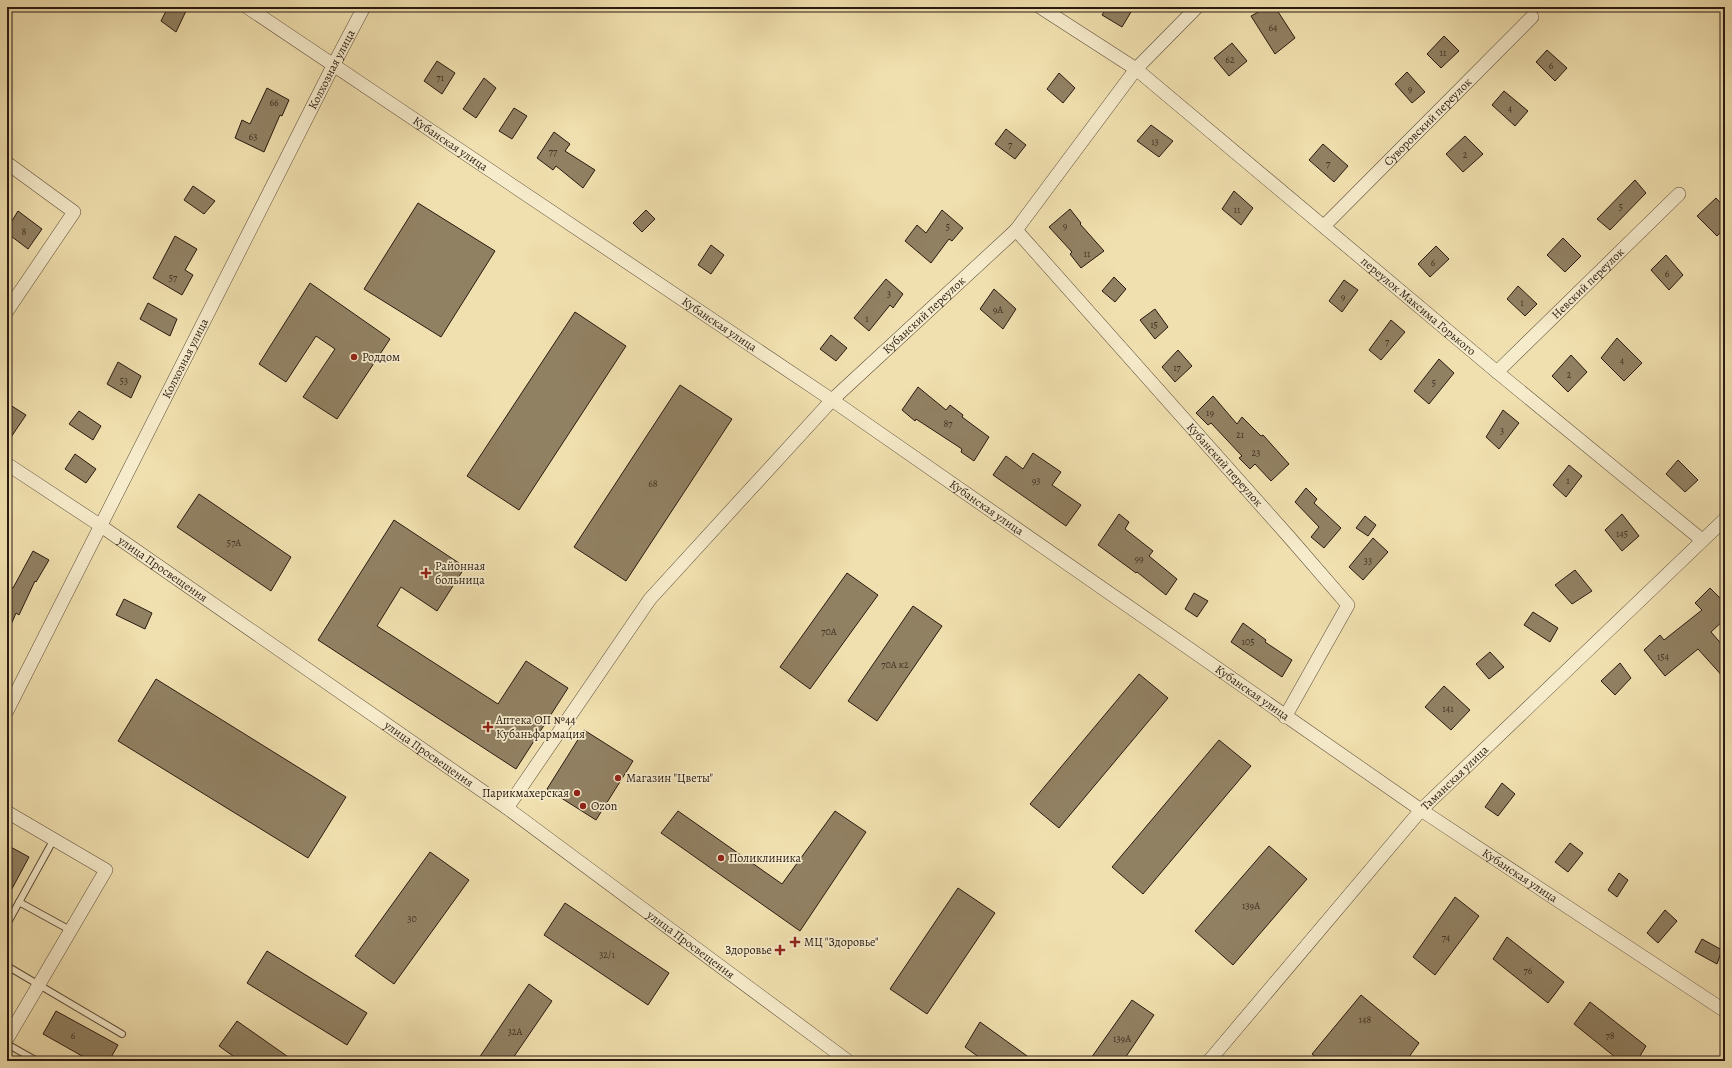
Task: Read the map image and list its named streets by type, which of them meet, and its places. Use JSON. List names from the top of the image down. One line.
{"streets":{"street":["Колхозная улица","Суворовский переулок","Кубанская улица","Невский переулок","переулок Максима Горького","Кубанский переулок","улица Просвещения","Таманская улица"]},"crossings":[["Колхозная улица","Кубанская улица"],["Колхозная улица","улица Просвещения"],["Суворовский переулок","переулок Максима Горького"],["Кубанская улица","Кубанский переулок"],["Кубанская улица","Таманская улица"],["Невский переулок","переулок Максима Горького"],["переулок Максима Горького","Кубанский переулок"],["переулок Максима Горького","Таманская улица"],["Кубанский переулок","улица Просвещения"]],"places":{"other":["Роддом","Магазин \"Цветы\"","Парикмахерская","Ozon","Поликлиника"],"health":["Районная больница","Аптека ОП №44 Кубаньфармация","МЦ \"Здоровье\"","Здоровье"]},"house_numbers":["64","11","62","6","71","9","66","4","63","13","7","77","2","7","5","11","9","5","8","11","6","6","57","3","9","1","9А","1","15","7","4","17","2","53","5","19","87","3","21","23","93","1","68","145","57А","99","33","70А","105","154","70А к2","141","139А","30","74","32/1","76","148","32А","6","78","139А"]}
